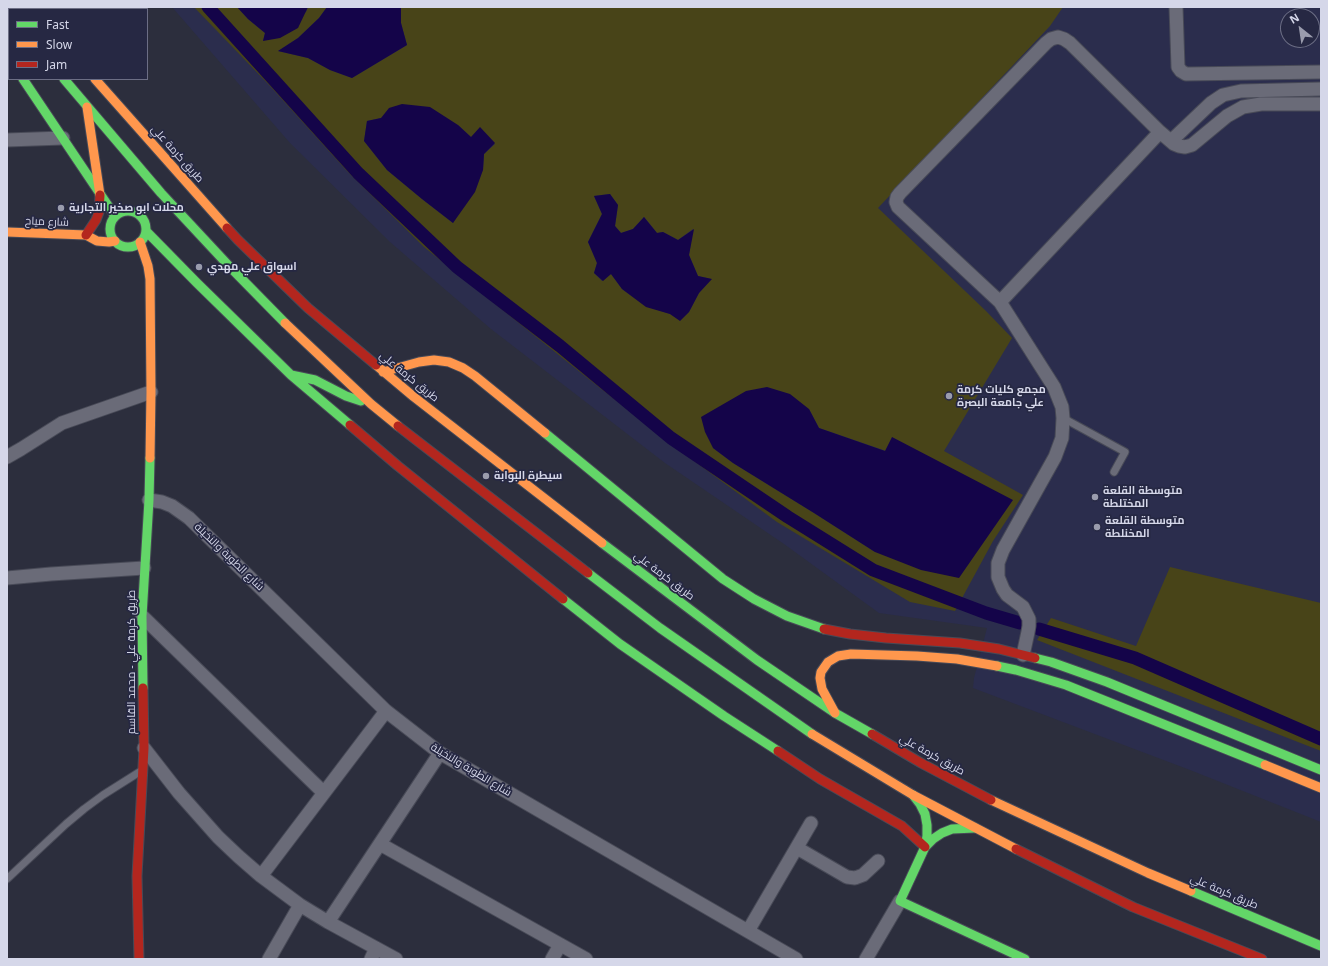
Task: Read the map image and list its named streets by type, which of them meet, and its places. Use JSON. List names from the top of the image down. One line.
{"streets":{"main road":["طريق كرمة علي","شارع مياح","طريق كرمة علي - محمد القاسم"],"street":["شارع الطوبة والنخيلة"]},"crossings":[["شارع مياح","طريق كرمة علي - محمد القاسم"],["شارع الطوبة والنخيلة","طريق كرمة علي - محمد القاسم"]],"places":["محلات ابو صخير التجارية","اسواق علي مهدي","مجمع كليات كرمة علي جامعة البصرة","سيطرة البوابة","متوسطة القلعة المختلطة","متوسطة القلعة المخنلطة"],"legend":["Fast","Slow","Jam"],"north":"top left"}
